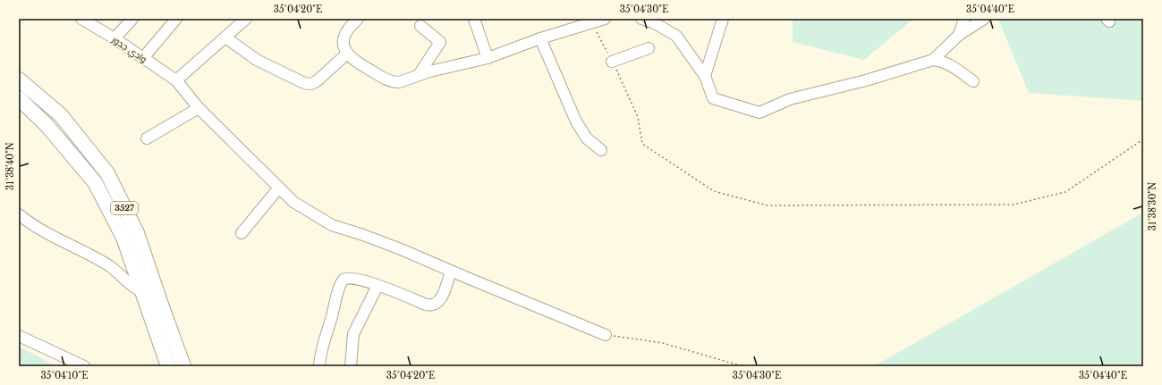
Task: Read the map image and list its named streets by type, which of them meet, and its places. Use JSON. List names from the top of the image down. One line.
{"streets":{"main road":["3527"],"street":["وادي جدور"]},"coordinates":["35°04'20\"E","35°04'30\"E","35°04'40\"E","31°38'40\"N","31°38'30\"N","35°04'10\"E"]}
